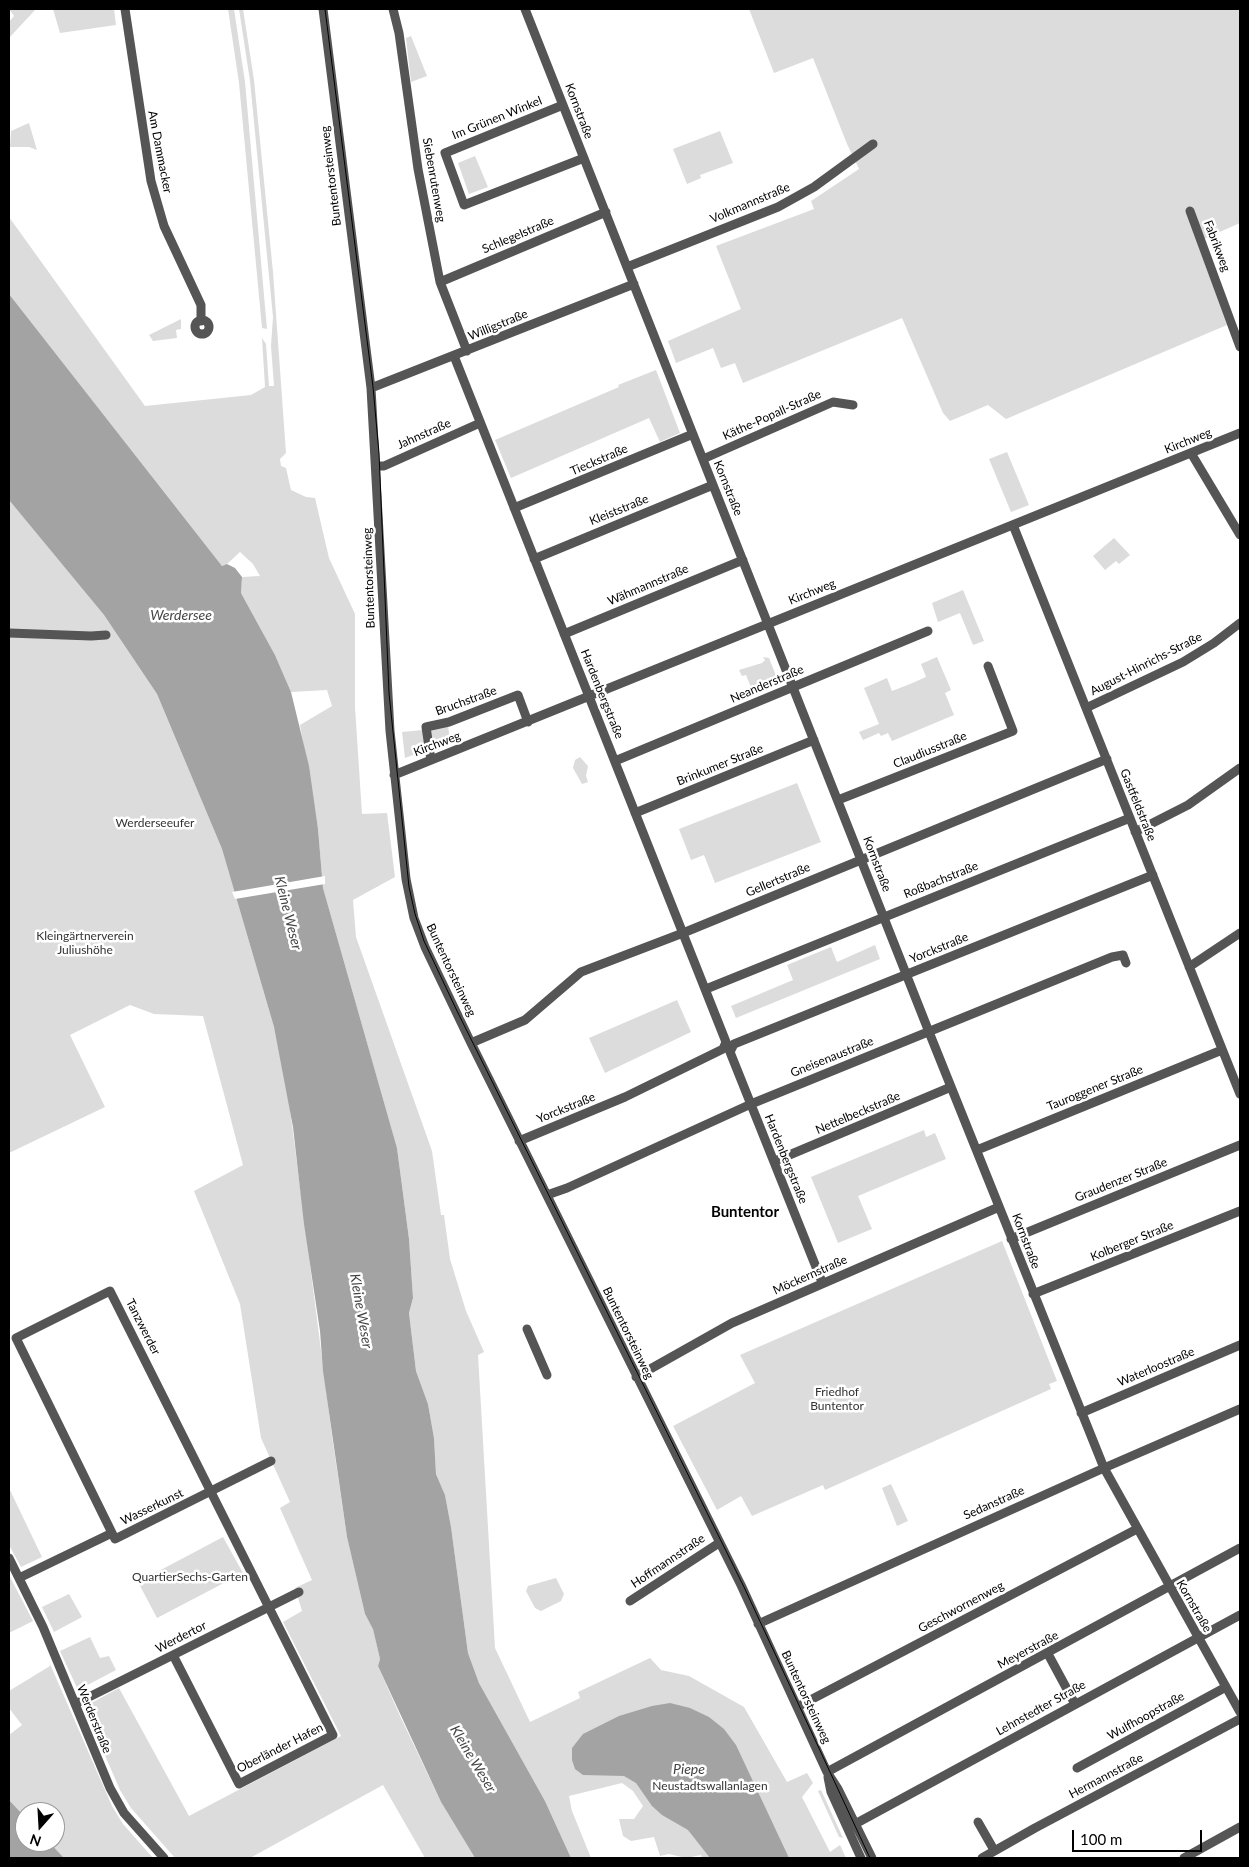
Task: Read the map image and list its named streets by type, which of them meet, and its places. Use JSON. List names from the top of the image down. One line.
{"streets":{"street":["Kornstraße","Im Grünen Winkel","Am Dammacker","Buntentorsteinweg","Siebenrutenweg","Volkmannstraße","Schlegelstraße","Fabrikweg","Willigstraße","Käthe-Popall-Straße","Jahnstraße","Kirchweg","Tieckstraße","Kleiststraße","Wähmannstraße","August-Hinrichs-Straße","Neanderstraße","Hardenbergstraße","Bruchstraße","Claudiusstraße","Brinkumer Straße","Gastfeldstraße","Gellertstraße","Roßbachstraße","Yorckstraße","Gneisenaustraße","Tauroggener Straße","Nettelbeckstraße","Graudenzer Straße","Kolberger Straße","Möckernstraße","Tanzwerder","Waterloostraße","Sedanstraße","Wasserkunst","Hoffmannstraße","Geschwornenweg","Werdertor","Meyerstraße","Lehnstedter Straße","Wulfhoopstraße","Werderstraße","Oberländer Hafen","Hermannstraße"]},"crossings":[["Kornstraße","Im Grünen Winkel"],["Kornstraße","Volkmannstraße"],["Kornstraße","Schlegelstraße"],["Kornstraße","Willigstraße"],["Kornstraße","Käthe-Popall-Straße"],["Kornstraße","Kirchweg"],["Kornstraße","Tieckstraße"],["Kornstraße","Kleiststraße"],["Kornstraße","Wähmannstraße"],["Kornstraße","Neanderstraße"],["Kornstraße","Claudiusstraße"],["Kornstraße","Brinkumer Straße"],["Kornstraße","Gellertstraße"],["Kornstraße","Roßbachstraße"],["Kornstraße","Yorckstraße"],["Kornstraße","Gneisenaustraße"],["Kornstraße","Tauroggener Straße"],["Kornstraße","Nettelbeckstraße"],["Kornstraße","Graudenzer Straße"],["Kornstraße","Kolberger Straße"],["Kornstraße","Möckernstraße"],["Kornstraße","Waterloostraße"],["Kornstraße","Sedanstraße"],["Kornstraße","Geschwornenweg"],["Kornstraße","Meyerstraße"],["Kornstraße","Lehnstedter Straße"],["Kornstraße","Wulfhoopstraße"],["Buntentorsteinweg","Willigstraße"],["Buntentorsteinweg","Jahnstraße"],["Buntentorsteinweg","Kirchweg"],["Buntentorsteinweg","Gellertstraße"],["Buntentorsteinweg","Yorckstraße"],["Buntentorsteinweg","Gneisenaustraße"],["Buntentorsteinweg","Möckernstraße"],["Buntentorsteinweg","Sedanstraße"],["Buntentorsteinweg","Hoffmannstraße"],["Buntentorsteinweg","Geschwornenweg"],["Buntentorsteinweg","Meyerstraße"],["Buntentorsteinweg","Lehnstedter Straße"],["Siebenrutenweg","Schlegelstraße"],["Siebenrutenweg","Willigstraße"],["Willigstraße","Hardenbergstraße"],["Jahnstraße","Hardenbergstraße"],["Kirchweg","Hardenbergstraße"],["Kirchweg","Bruchstraße"],["Kirchweg","Gastfeldstraße"],["Tieckstraße","Hardenbergstraße"],["Kleiststraße","Hardenbergstraße"],["Wähmannstraße","Hardenbergstraße"],["August-Hinrichs-Straße","Gastfeldstraße"],["Neanderstraße","Hardenbergstraße"],["Hardenbergstraße","Brinkumer Straße"],["Hardenbergstraße","Gellertstraße"],["Hardenbergstraße","Roßbachstraße"],["Hardenbergstraße","Yorckstraße"],["Hardenbergstraße","Gneisenaustraße"],["Hardenbergstraße","Nettelbeckstraße"],["Hardenbergstraße","Möckernstraße"],["Gastfeldstraße","Gellertstraße"],["Gastfeldstraße","Roßbachstraße"],["Gastfeldstraße","Yorckstraße"],["Gastfeldstraße","Tauroggener Straße"],["Tanzwerder","Wasserkunst"],["Tanzwerder","Werdertor"],["Tanzwerder","Oberländer Hafen"],["Wasserkunst","Werderstraße"],["Werdertor","Werderstraße"],["Werdertor","Oberländer Hafen"]],"districts":["Buntentor"],"water":["Werdersee","Kleine Weser","Piepe"],"parks":["Werderseeufer","Kleingärtnerverein Juliushöhe","Friedhof Buntentor","QuartierSechs-Garten","Neustadtswallanlagen"],"scale_bar":"100 m","north":"bottom"}
